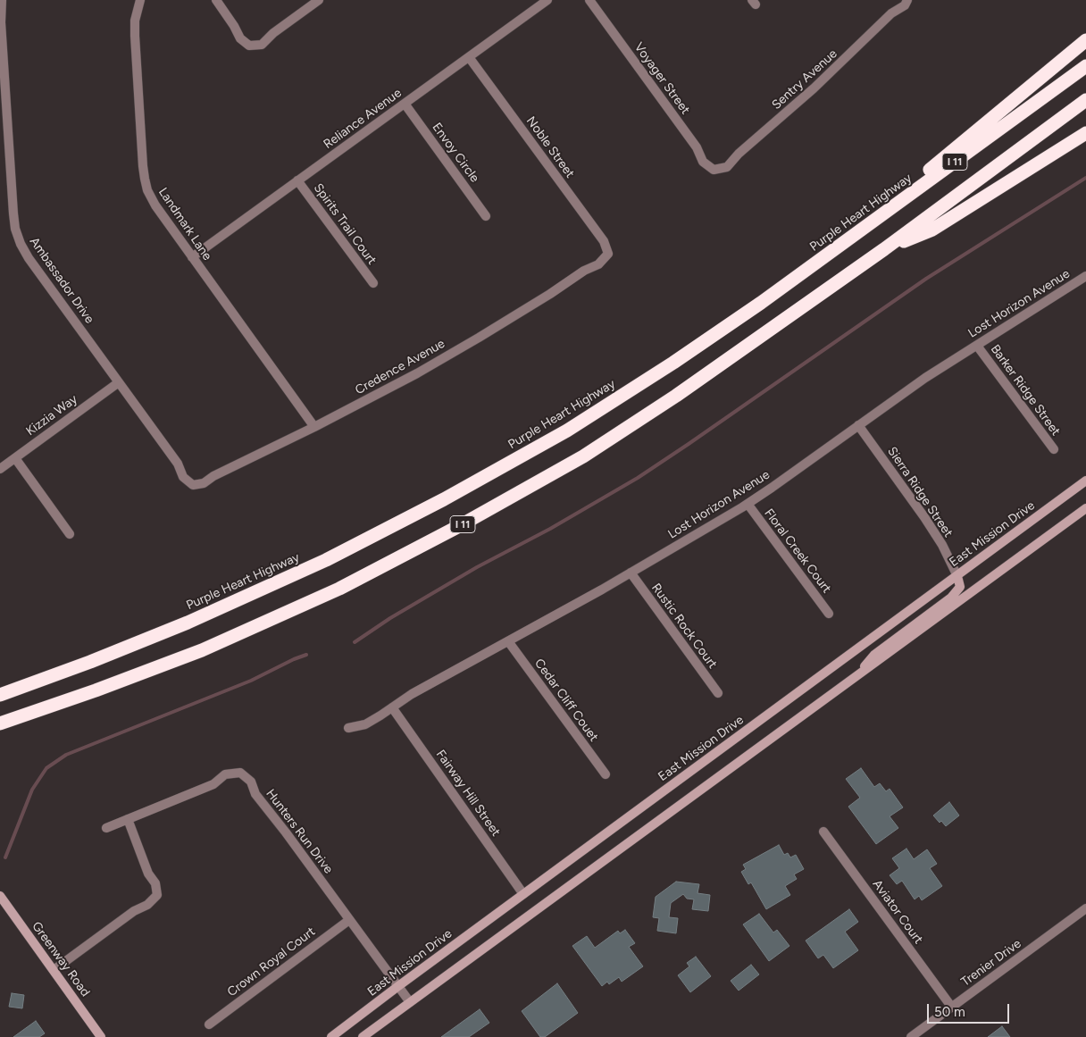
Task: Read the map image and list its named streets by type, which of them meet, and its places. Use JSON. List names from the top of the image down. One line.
{"streets":{"highway":["I 11","Purple Heart Highway"],"street":["Voyager Street","Sentry Avenue","Reliance Avenue","Noble Street","Envoy Circle","Landmark Lane","Spirits Trail Court","Ambassador Drive","Lost Horizon Avenue","Credence Avenue","Barker Ridge Street","Kizzia Way","Sierra Ridge Street","East Mission Drive","Floral Creek Court","Rustic Rock Court","Cedar Cliff Couet","Fairway Hill Street","Hunters Run Drive","Aviator Court","Greenway Road","Crown Royal Court","Trenier Drive"]},"crossings":[["Voyager Street","Sentry Avenue"],["Reliance Avenue","Noble Street"],["Reliance Avenue","Envoy Circle"],["Reliance Avenue","Landmark Lane"],["Reliance Avenue","Spirits Trail Court"],["Noble Street","Credence Avenue"],["Landmark Lane","Credence Avenue"],["Ambassador Drive","Credence Avenue"],["Ambassador Drive","Kizzia Way"],["Lost Horizon Avenue","Barker Ridge Street"],["Lost Horizon Avenue","Sierra Ridge Street"],["Lost Horizon Avenue","Floral Creek Court"],["Lost Horizon Avenue","Rustic Rock Court"],["Lost Horizon Avenue","Cedar Cliff Couet"],["Lost Horizon Avenue","Fairway Hill Street"],["Sierra Ridge Street","East Mission Drive"],["East Mission Drive","Fairway Hill Street"],["East Mission Drive","Hunters Run Drive"],["Hunters Run Drive","Crown Royal Court"],["Aviator Court","Trenier Drive"]],"scale_bar":"50 m"}
